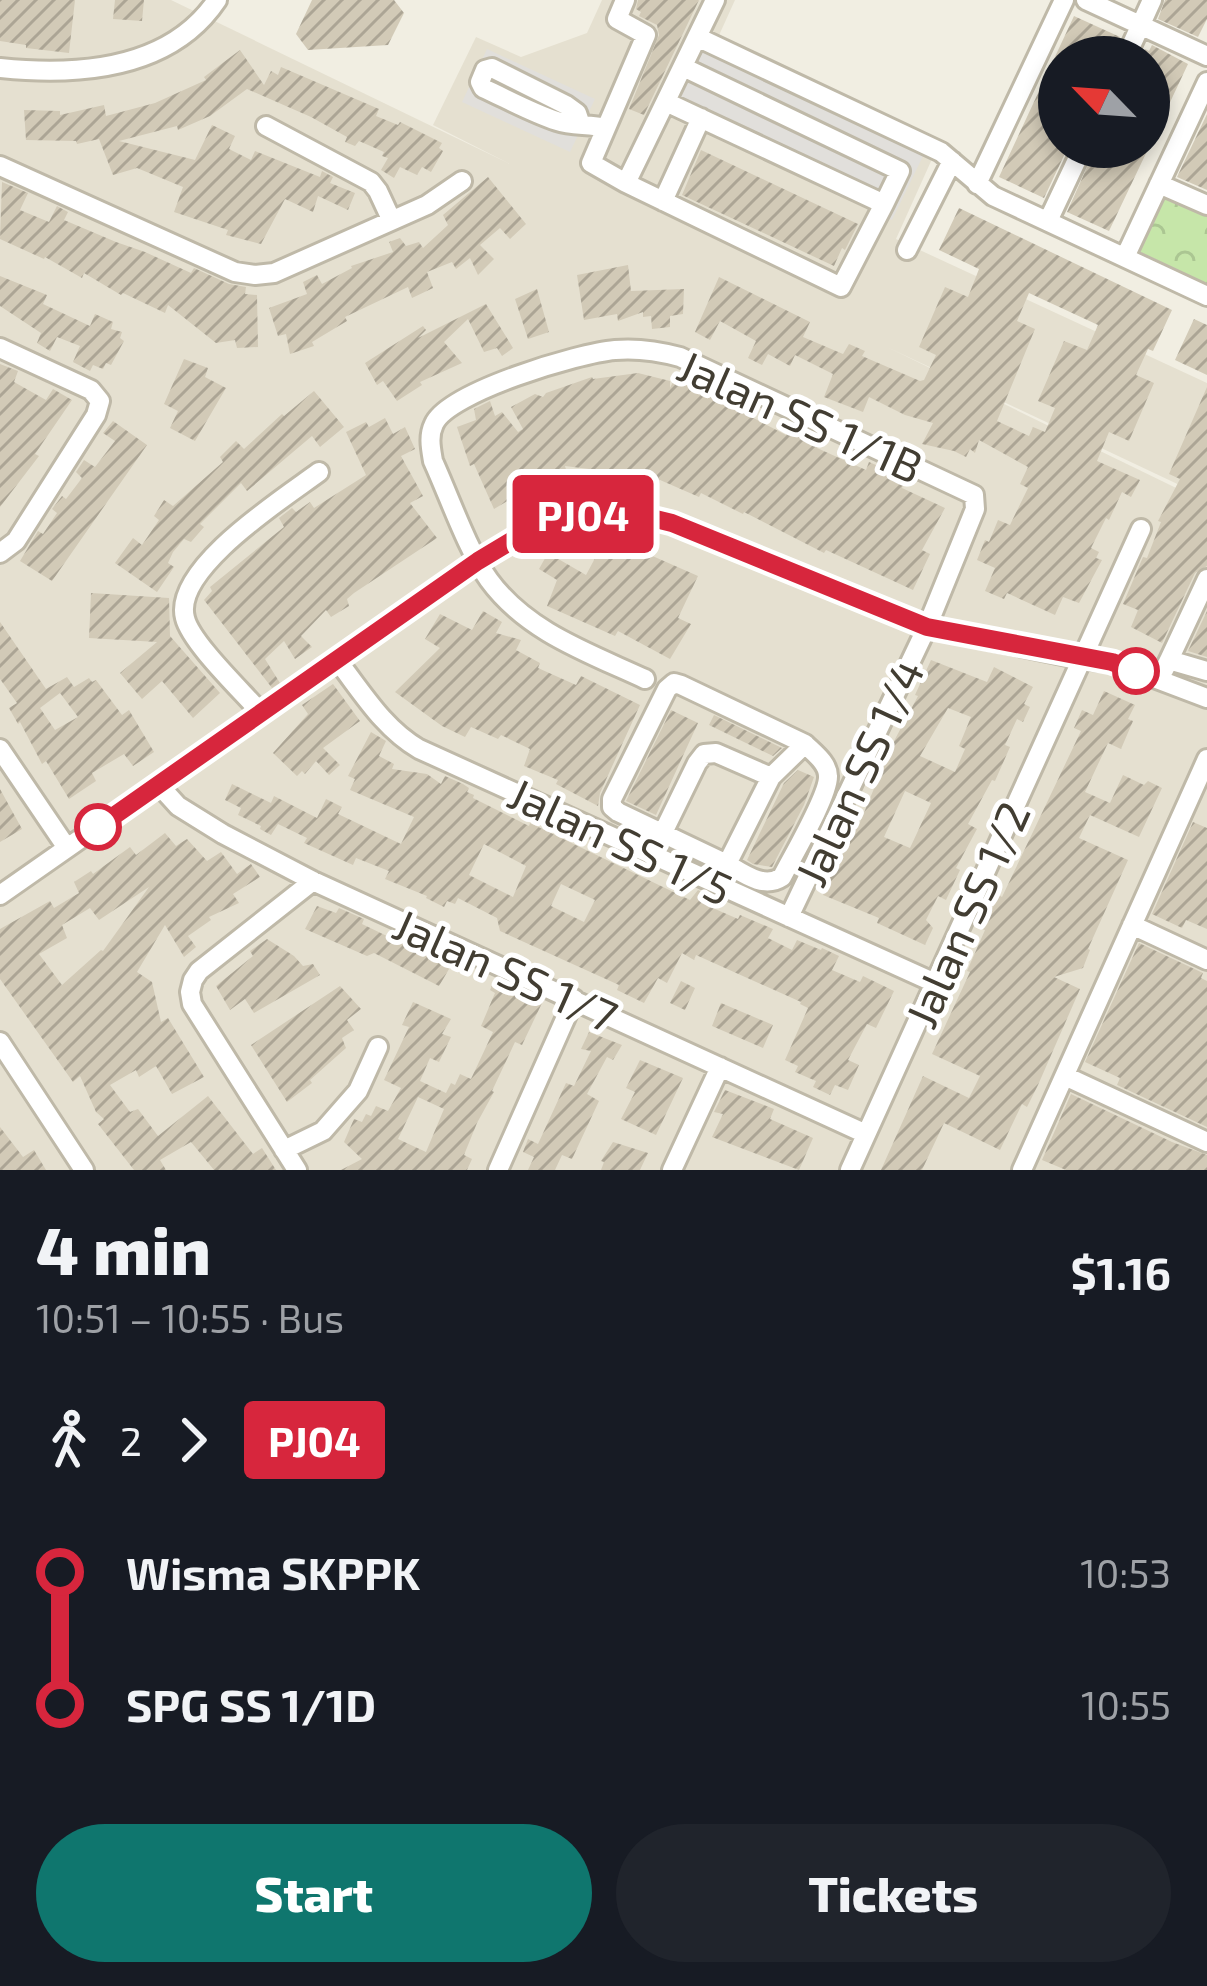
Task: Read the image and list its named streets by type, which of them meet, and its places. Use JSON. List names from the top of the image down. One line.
{"streets":{"street":["Jalan SS 1/1B","Jalan SS 1/4","Jalan SS 1/5","Jalan SS 1/2","Jalan SS 1/7"]},"crossings":[["Jalan SS 1/1B","Jalan SS 1/4"],["Jalan SS 1/4","Jalan SS 1/5"],["Jalan SS 1/5","Jalan SS 1/2"],["Jalan SS 1/2","Jalan SS 1/7"]],"lines":["bus line PJ04"],"north":"top left","page":{"on_map":"PJ04","heading":["4 min","10:51 – 10:55 · Bus","$1.16"],"legs":["2","PJ04"],"list":[{"name":"Wisma SKPPK","value":"10:53"},{"name":"SPG SS 1/1D","value":"10:55"}],"buttons":["Start","Tickets"]}}
